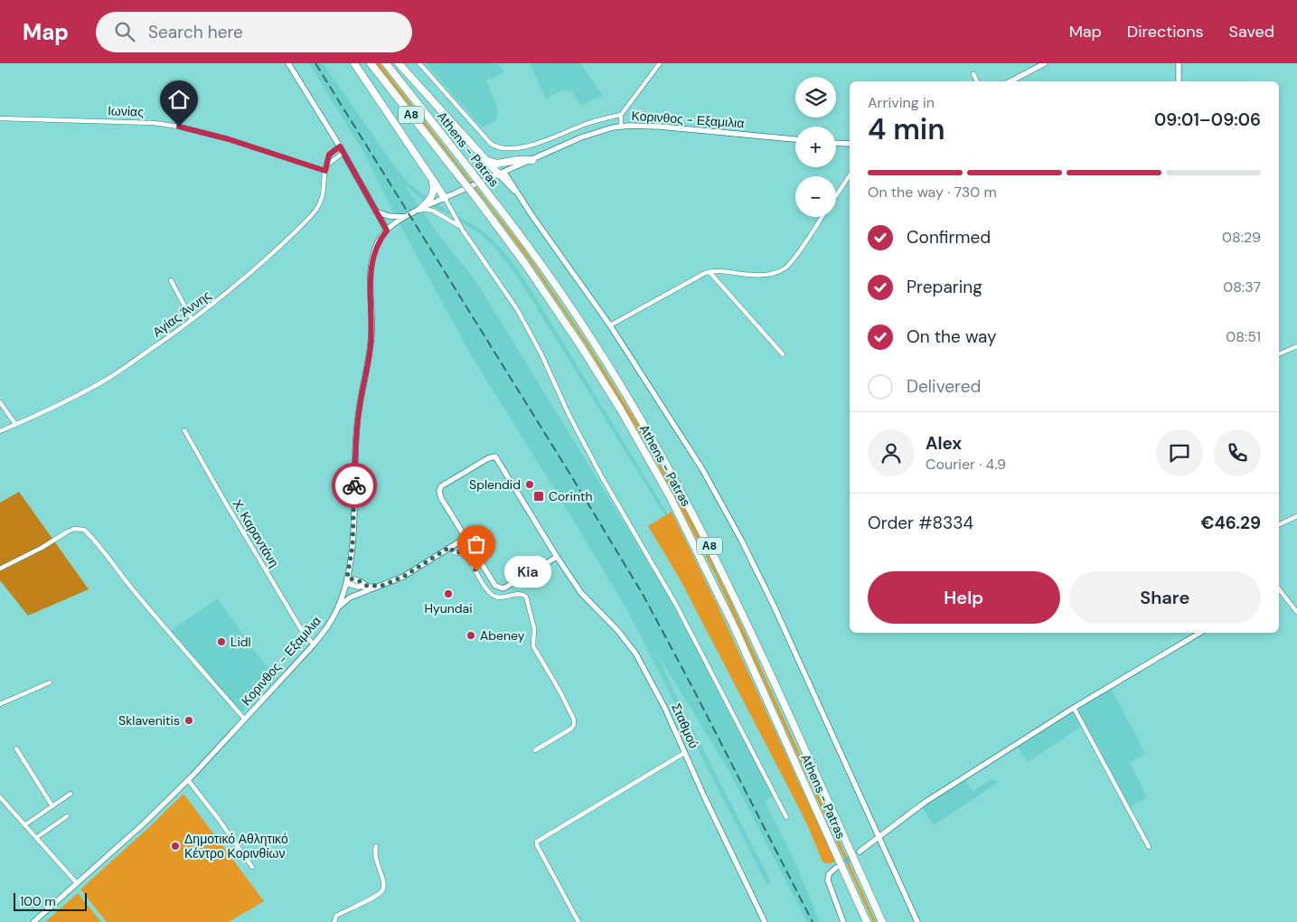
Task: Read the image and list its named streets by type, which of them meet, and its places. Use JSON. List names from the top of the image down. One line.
{"streets":{"highway":["Α8","Athens - Patras"],"street":["Ιωνίας","Κορινθος - Εξαμιλια","Αγίας Άννης","Χ. Καραντάνη","Σταθμού"]},"crossings":[["Ιωνίας","Αγίας Άννης"],["Κορινθος - Εξαμιλια","Χ. Καραντάνη"]],"places":{"other":["Splendid","Kia","Hyundai","Abeney","Lidl","Sklavenitis","Δημοτικό Αθλητικό Κέντρο Κορινθίων"],"transit":["Corinth"]},"scale_bar":"100 m","page":{"header":"Map","search":"Search here","nav":["Map","Directions","Saved"],"map_buttons":["+","−"],"heading":["4 min","Arriving in","09:01–09:06"],"panel":["Alex","Courier · 4.9","Order #8334","€46.29"],"bar":"On the way · 730 m","list":[["Confirmed","08:29"],["Preparing","08:37"],["On the way","08:51"],"Delivered"],"bubble":"Kia","buttons":["Help","Share"],"scale":"100 m"}}
